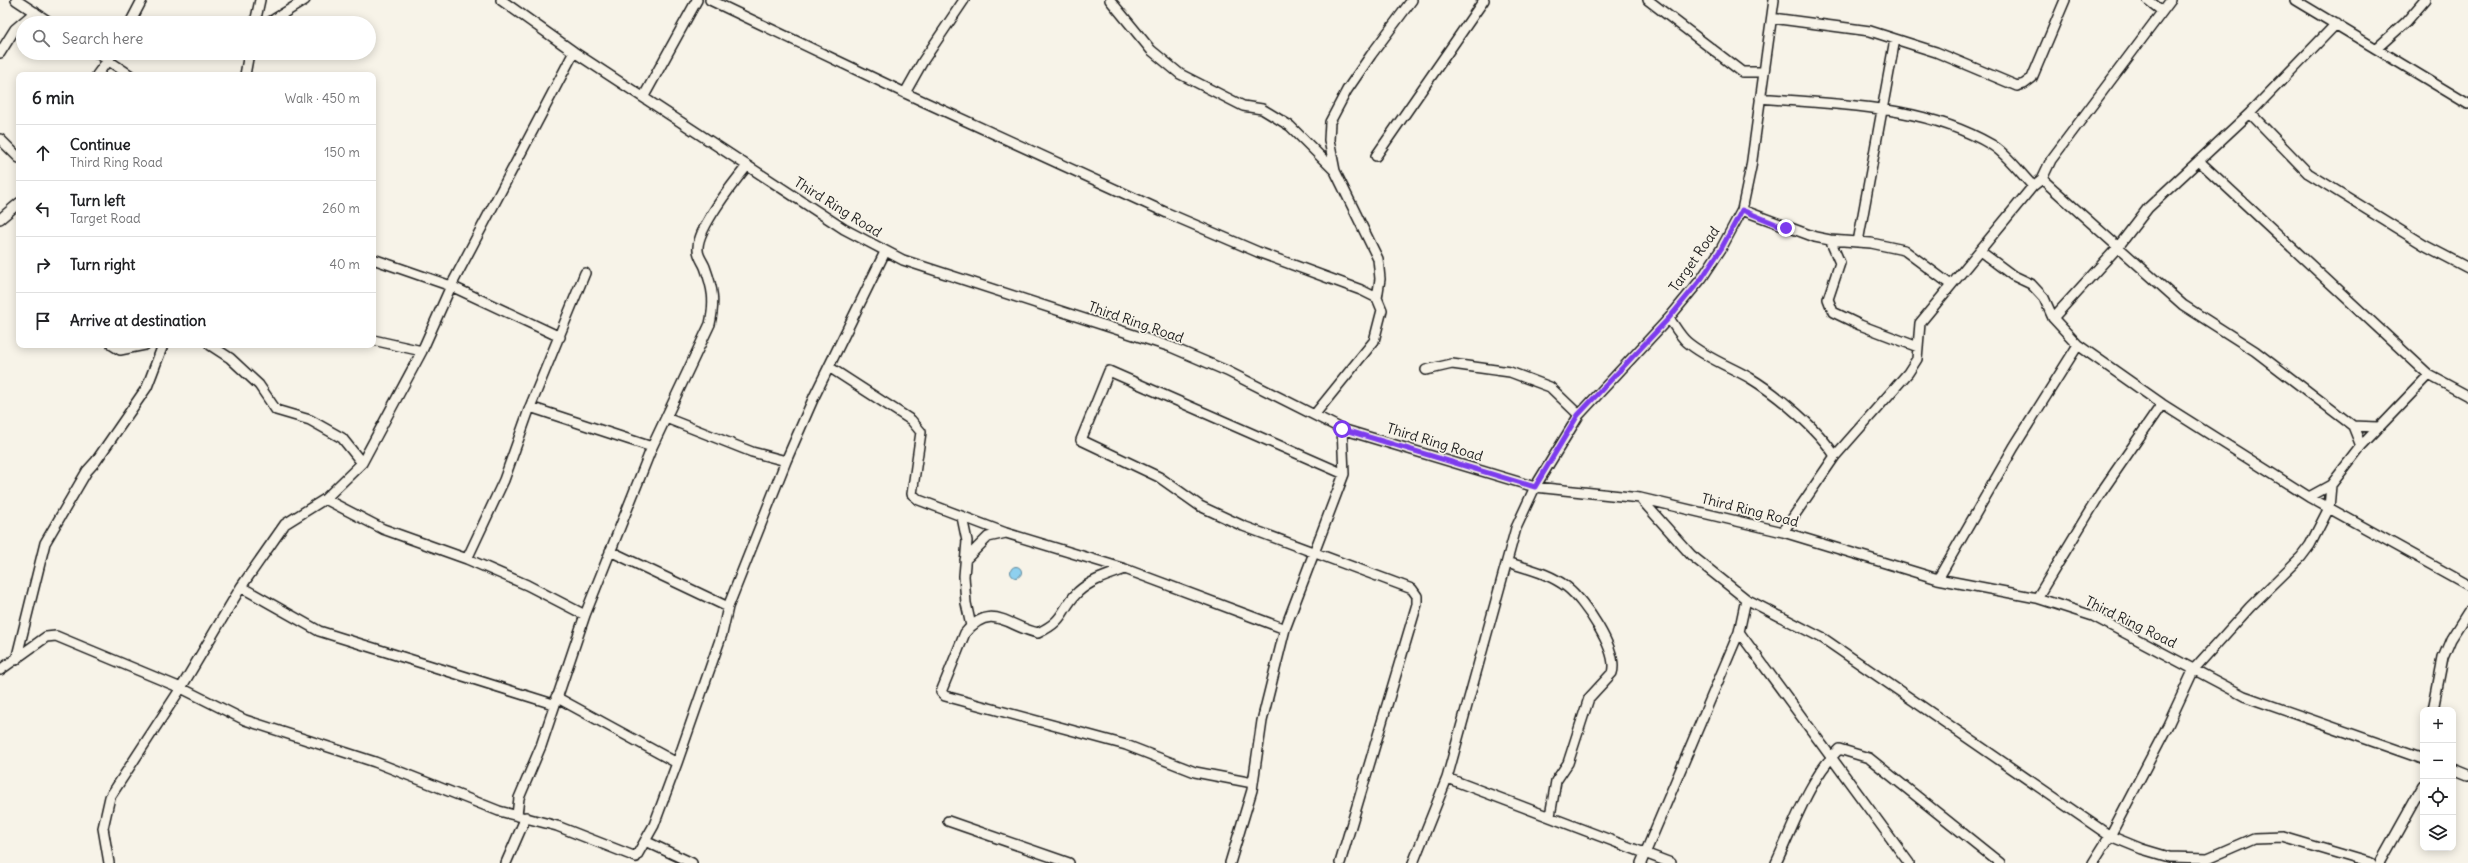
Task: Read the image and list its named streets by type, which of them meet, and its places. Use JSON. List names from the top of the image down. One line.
{"streets":{"street":["Third Ring Road","Target Road"]},"crossings":[["Third Ring Road","Target Road"]],"page":{"search":"Search here","heading":["6 min","Walk · 450 m"],"list":[["Continue","Third Ring Road","150 m"],["Turn left","Target Road","260 m"],["Turn right","40 m"],"Arrive at destination"],"map_buttons":["+","−"]}}
